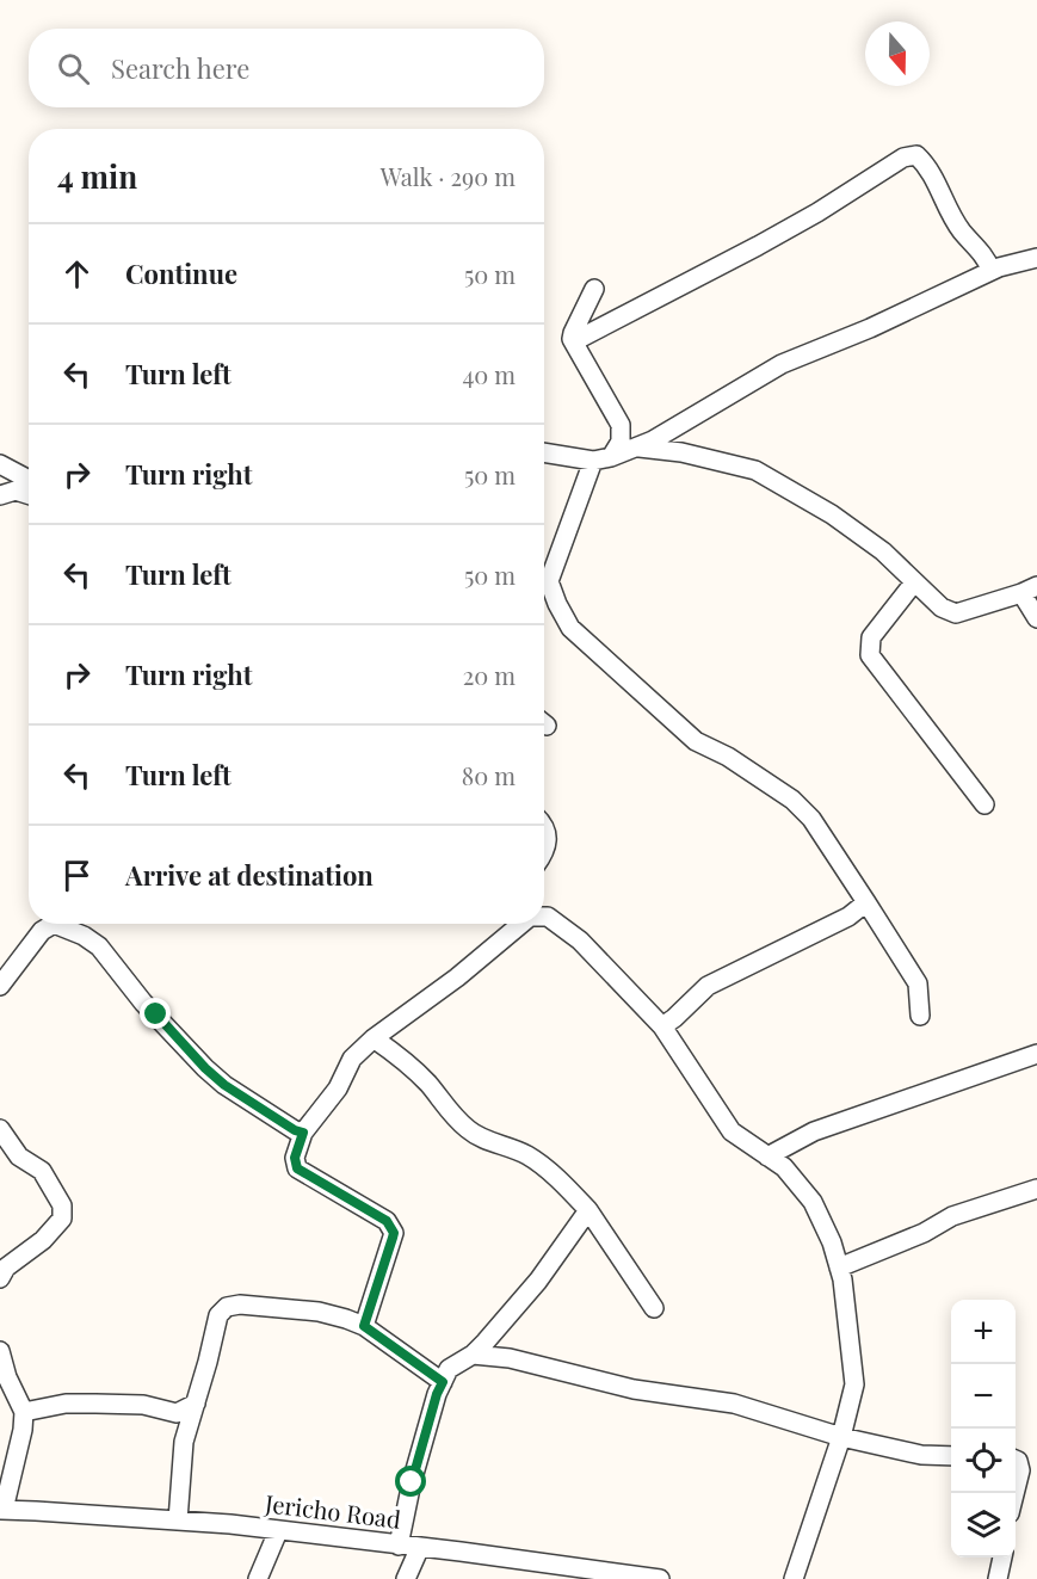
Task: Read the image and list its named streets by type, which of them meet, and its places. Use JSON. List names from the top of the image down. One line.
{"streets":{"street":["Jericho Road"]},"north":"bottom","page":{"search":"Search here","heading":["4 min","Walk · 290 m"],"list":[["Continue","50 m"],["Turn left","40 m"],["Turn right","50 m"],["Turn left","50 m"],["Turn right","20 m"],["Turn left","80 m"],"Arrive at destination"],"map_buttons":["+","−"]}}
